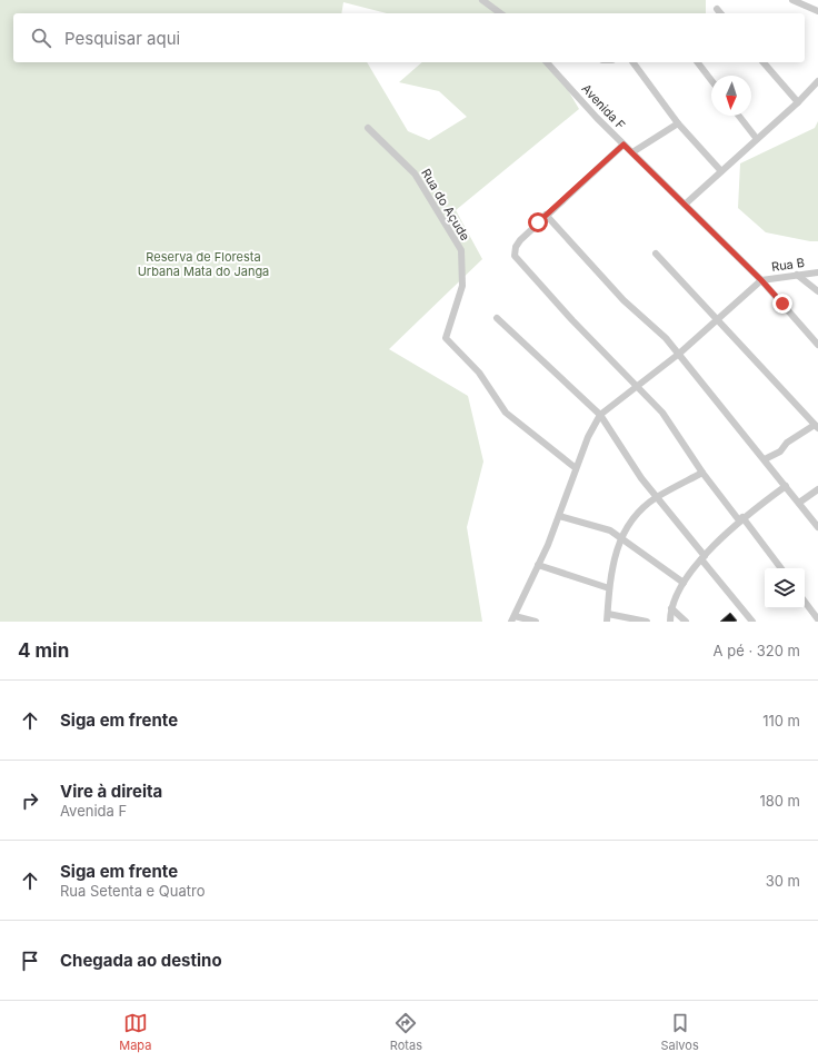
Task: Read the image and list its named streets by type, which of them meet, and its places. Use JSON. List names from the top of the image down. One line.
{"streets":{"street":["Avenida F","Rua do Açude","Rua B"]},"crossings":[["Avenida F","Rua B"]],"parks":["Reserva de Floresta Urbana Mata do Janga"],"north":"bottom","page":{"search":"Pesquisar aqui","heading":["4 min","A pé · 320 m"],"list":[["Siga em frente","110 m"],["Vire à direita","Avenida F","180 m"],["Siga em frente","Rua Setenta e Quatro","30 m"],"Chegada ao destino"],"nav":["Mapa","Rotas","Salvos"]}}
